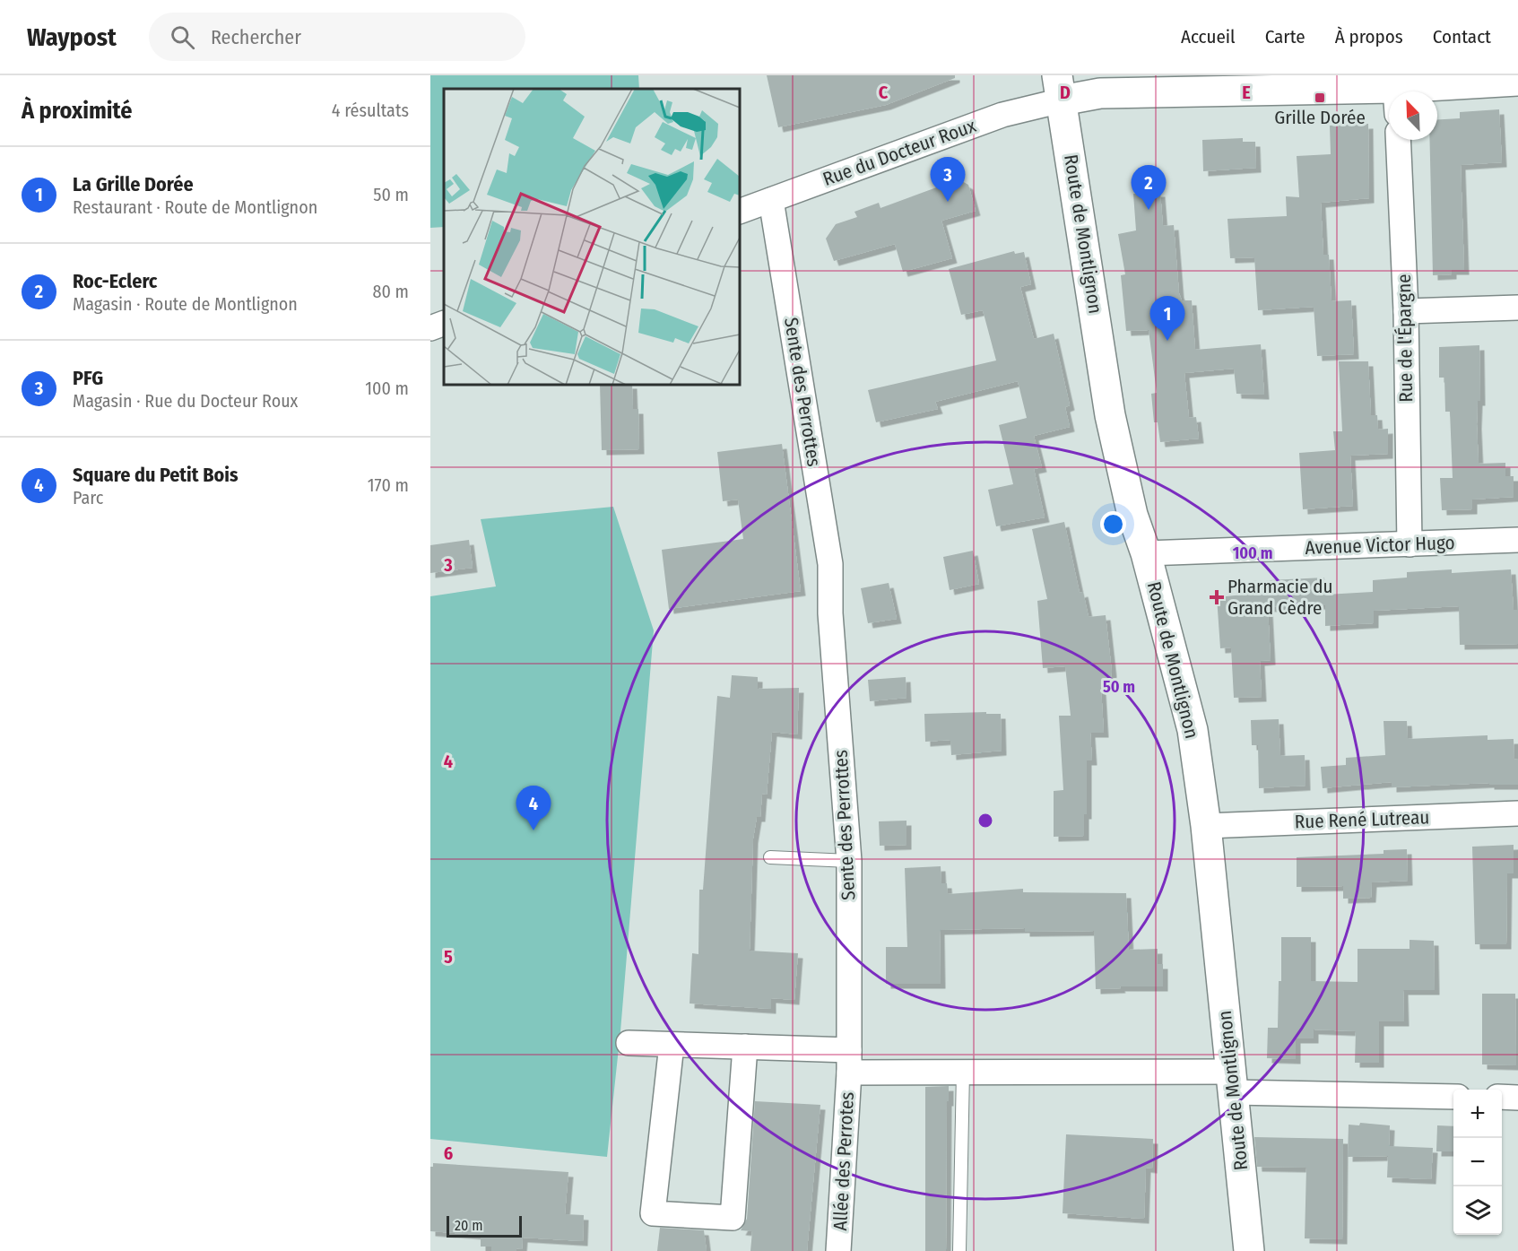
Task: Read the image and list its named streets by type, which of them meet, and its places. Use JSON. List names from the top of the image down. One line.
{"streets":{"main road":["Route de Montlignon"],"street":["Rue du Docteur Roux","Rue de l'Épargne","Sente des Perrottes","Avenue Victor Hugo","Rue René Lutreau","Allée des Perrotes"]},"crossings":[["Rue du Docteur Roux","Route de Montlignon"],["Rue du Docteur Roux","Sente des Perrottes"],["Route de Montlignon","Avenue Victor Hugo"],["Route de Montlignon","Rue René Lutreau"],["Rue de l'Épargne","Avenue Victor Hugo"],["Sente des Perrottes","Allée des Perrotes"]],"places":{"transit":["Grille Dorée"],"health":["Pharmacie du Grand Cèdre"]},"scale_bar":"20 m","north":"top left","page":{"header":"Waypost","search":"Rechercher","nav":["Accueil","Carte","À propos","Contact"],"heading":["À proximité","4 résultats"],"list":[{"mark":"1","name":"La Grille Dorée","note":"Restaurant · Route de Montlignon","value":"50 m"},{"mark":"2","name":"Roc-Eclerc","note":"Magasin · Route de Montlignon","value":"80 m"},{"mark":"3","name":"PFG","note":"Magasin · Rue du Docteur Roux","value":"100 m"},{"mark":"4","name":"Square du Petit Bois","note":"Parc","value":"170 m"}],"pins":["3","2","1","4"],"map_buttons":["+","−"],"scale":"20 m"},"grid":{"columns":["C","D","E"],"rows":["3","4","5","6"]},"rings":["100 m","50 m"]}
